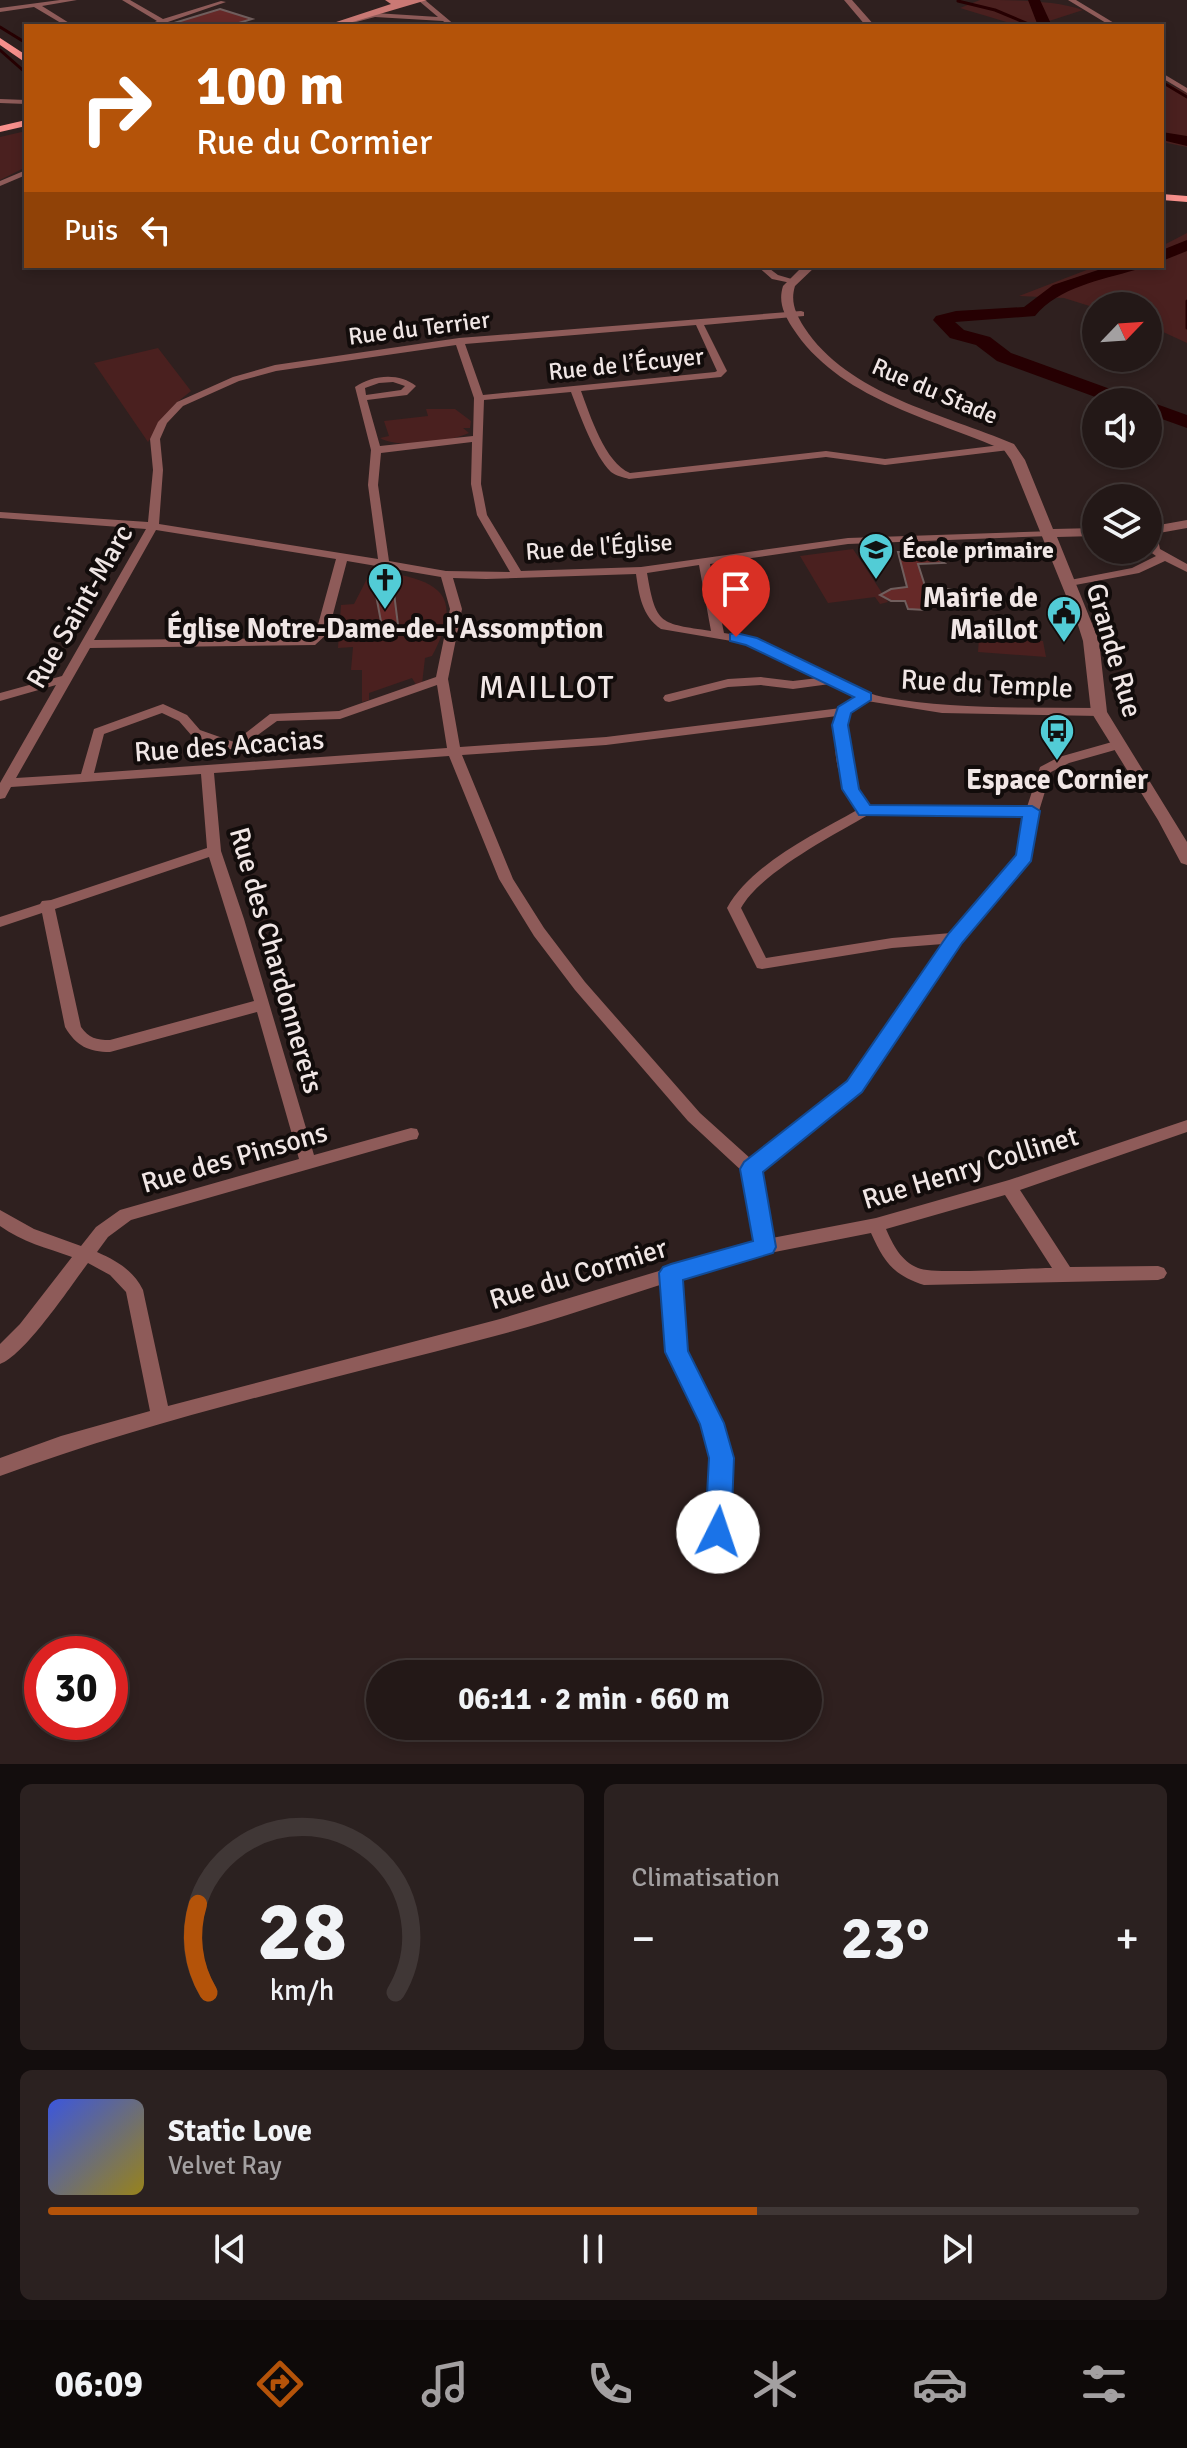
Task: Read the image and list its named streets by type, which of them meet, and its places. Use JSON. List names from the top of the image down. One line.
{"streets":{"street":["Rue du Terrier","Rue de l’Écuyer","Rue du Stade","Rue de l'Église","Rue Saint-Marc","Grande Rue","Rue du Temple","Rue des Acacias","Rue des Chardonnerets","Rue des Pinsons","Rue Henry Collinet","Rue du Cormier"]},"crossings":[["Rue du Terrier","Rue de l’Écuyer"],["Rue du Terrier","Rue du Stade"],["Rue du Terrier","Rue de l'Église"],["Rue du Terrier","Rue Saint-Marc"],["Rue du Stade","Rue de l'Église"],["Rue du Stade","Grande Rue"],["Rue de l'Église","Rue Saint-Marc"],["Rue de l'Église","Grande Rue"],["Rue de l'Église","Rue du Temple"],["Rue Saint-Marc","Rue des Acacias"],["Grande Rue","Rue du Temple"],["Rue des Acacias","Rue des Chardonnerets"],["Rue des Chardonnerets","Rue des Pinsons"],["Rue Henry Collinet","Rue du Cormier"]],"districts":["MAILLOT"],"places":{"school or university":["École primaire"],"church":["Église Notre-Dame-de-l'Assomption"],"public building":["Mairie de Maillot"],"bus stop":["Espace Cornier"]},"north":"top right","page":{"turn":["100 m","Rue du Cormier"],"then":"Puis","limit":"30","trip":"06:11 · 2 min · 660 m","tile":"Climatisation","heat":["−","23°","+"],"song":["Static Love","Velvet Ray"],"tabs":"06:09","gauge":["28","km/h"]}}
